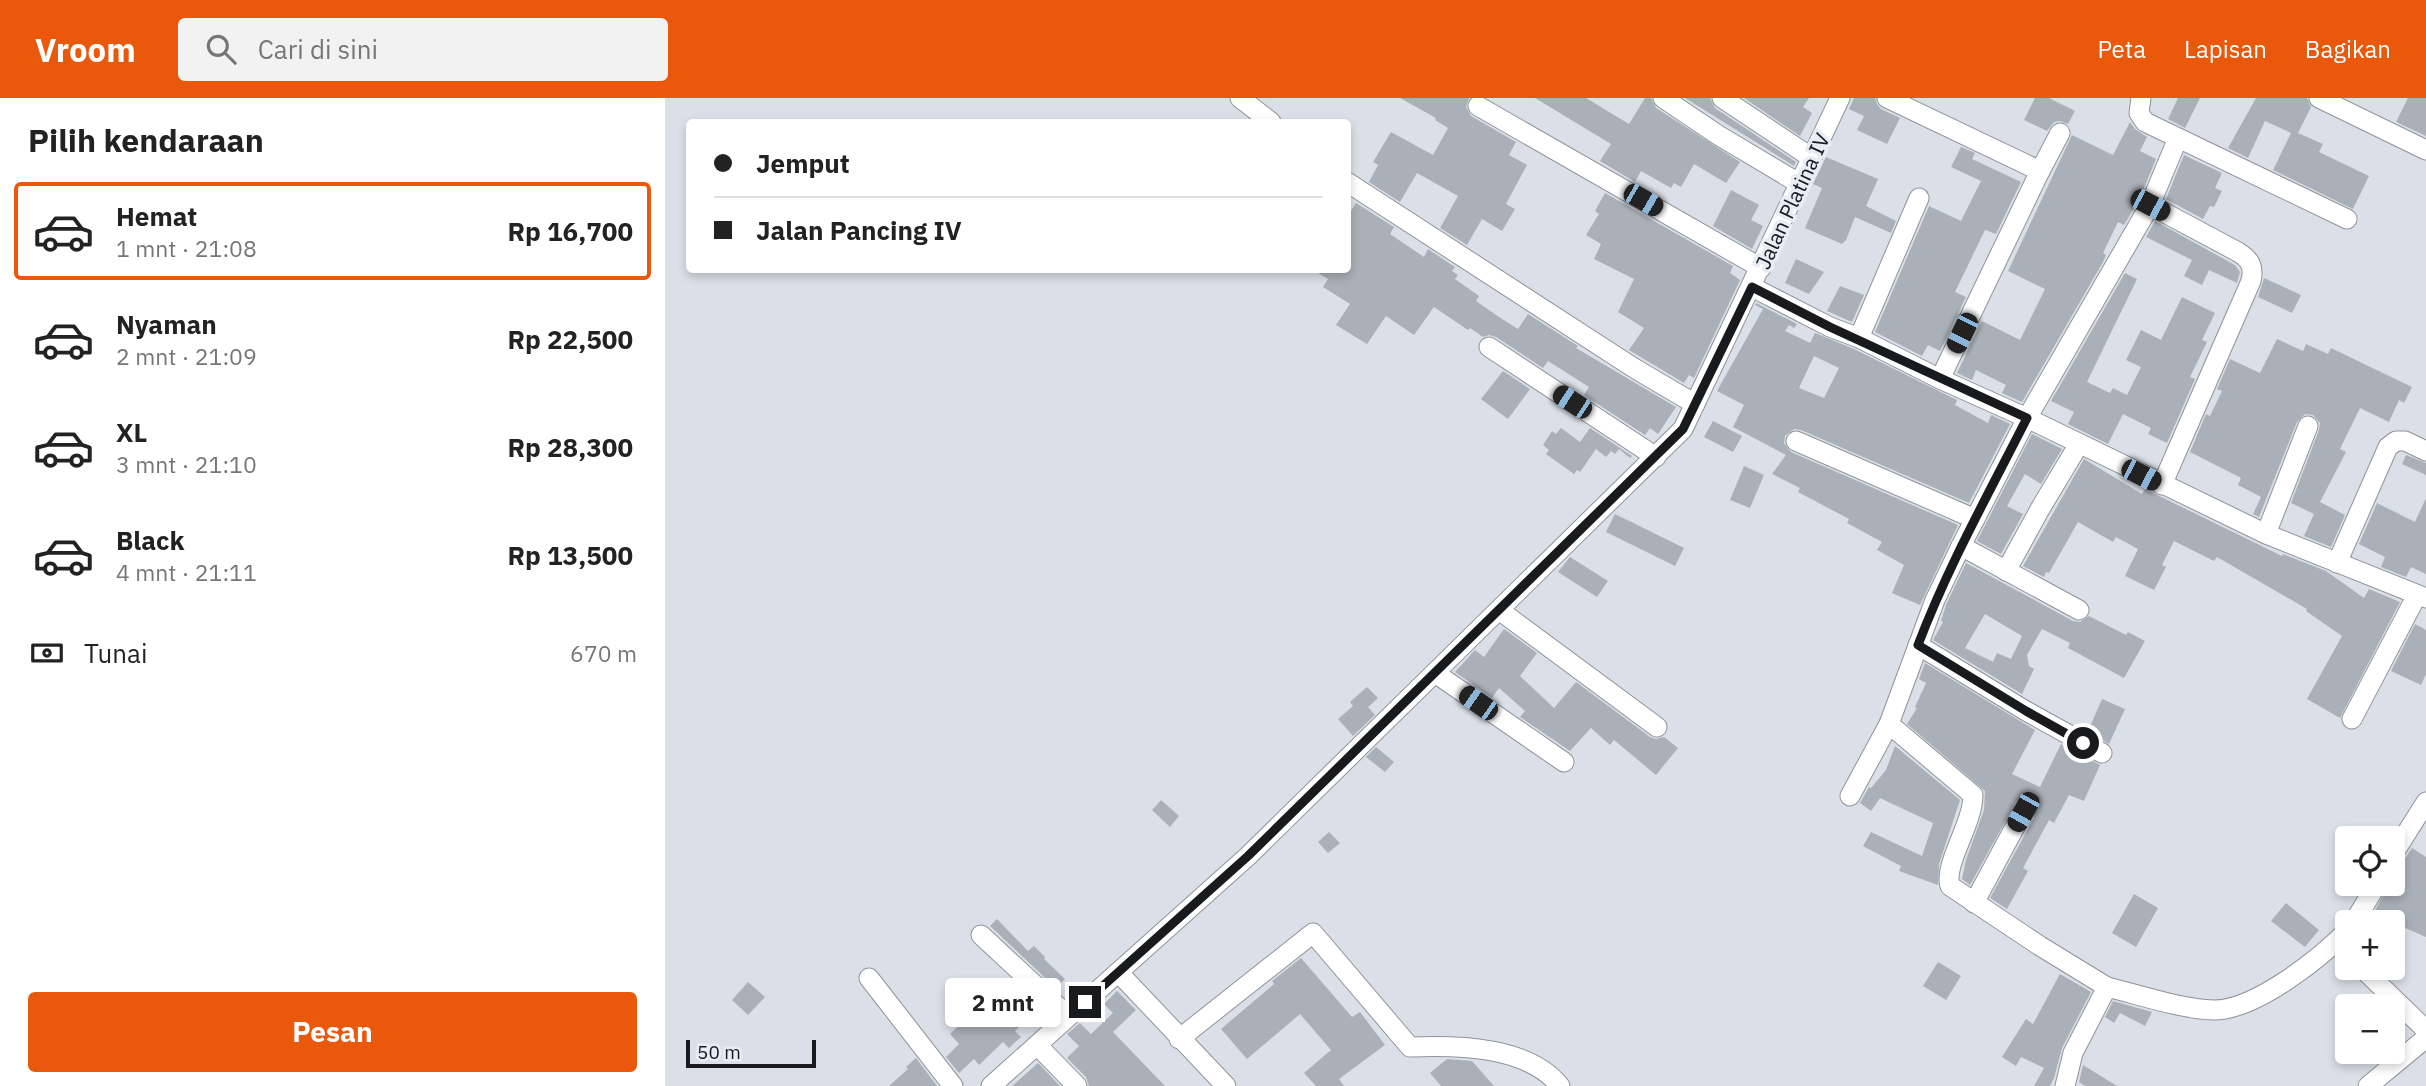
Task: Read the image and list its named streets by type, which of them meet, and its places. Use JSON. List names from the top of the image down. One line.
{"streets":{"street":["Jalan Platina IV"]},"scale_bar":"50 m","page":{"header":"Vroom","search":"Cari di sini","nav":["Peta","Lapisan","Bagikan"],"heading":"Pilih kendaraan","banner":["Jemput","Jalan Pancing IV"],"list":[{"name":"Hemat","note":"1 mnt · 21:08","value":"Rp 16,700"},{"name":"Nyaman","note":"2 mnt · 21:09","value":"Rp 22,500"},{"name":"XL","note":"3 mnt · 21:10","value":"Rp 28,300"},{"name":"Black","note":"4 mnt · 21:11","value":"Rp 13,500"}],"pay":["Tunai","670 m"],"map_buttons":["+","−"],"buttons":"Pesan","bubble":"2 mnt","scale":"50 m"}}
